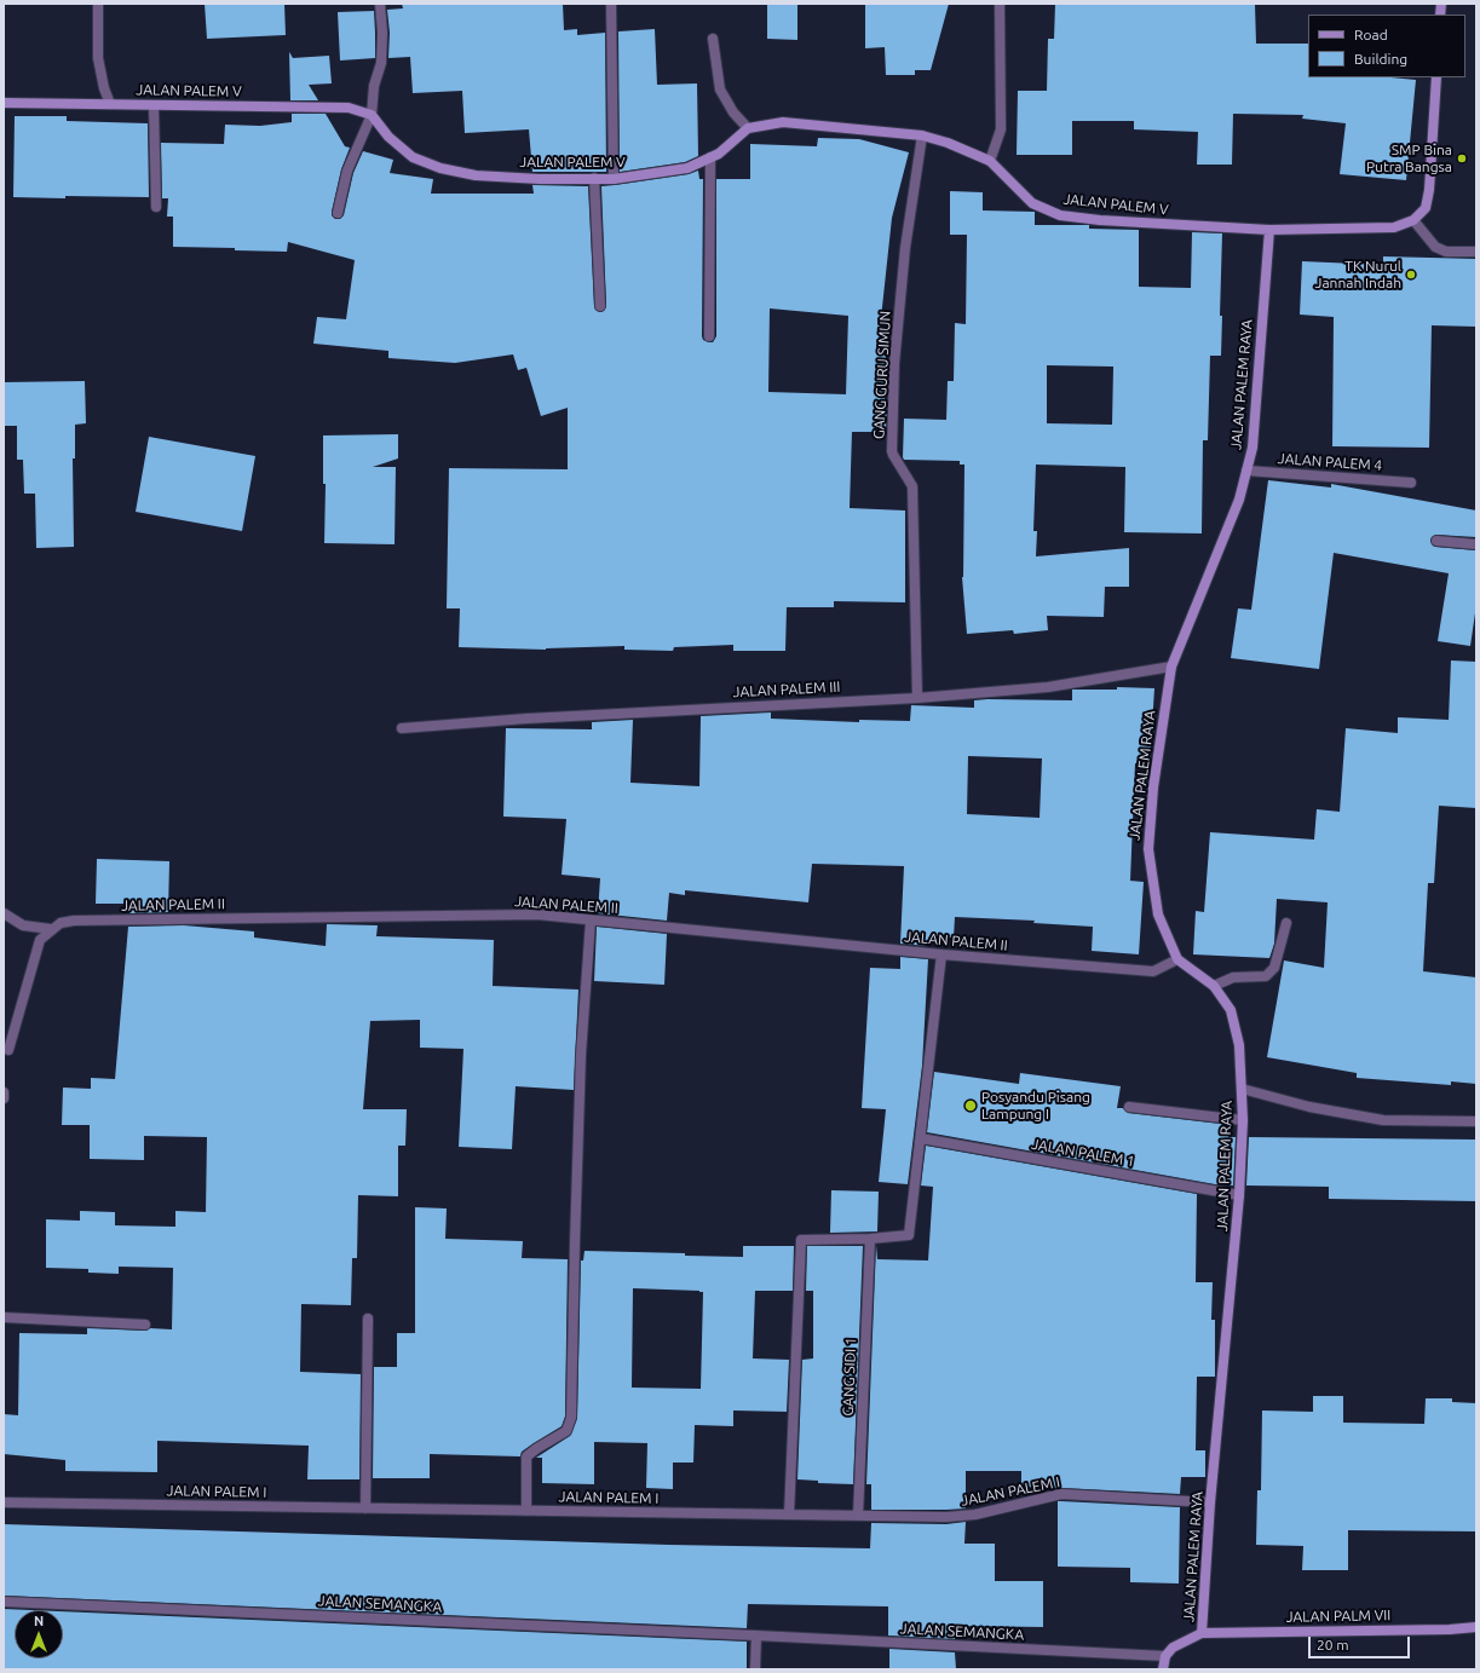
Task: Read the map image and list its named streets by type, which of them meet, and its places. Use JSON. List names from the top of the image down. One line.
{"streets":{"street":["JALAN PALEM V","GANG GURU SIMUN","JALAN PALEM RAYA","JALAN PALEM 4","JALAN PALEM III","JALAN PALEM II","JALAN PALEM 1","GANG SIDI 1","JALAN PALEM I","JALAN SEMANGKA","JALAN PALM VII"]},"crossings":[["JALAN PALEM V","GANG GURU SIMUN"],["JALAN PALEM V","JALAN PALEM RAYA"],["GANG GURU SIMUN","JALAN PALEM III"],["JALAN PALEM RAYA","JALAN PALEM 4"],["JALAN PALEM RAYA","JALAN PALEM III"],["JALAN PALEM RAYA","JALAN PALEM II"],["JALAN PALEM RAYA","JALAN PALEM 1"],["JALAN PALEM RAYA","JALAN PALEM I"],["JALAN PALEM RAYA","JALAN PALM VII"],["GANG SIDI 1","JALAN PALEM I"]],"places":["SMP Bina Putra Bangsa","TK Nurul Jannah Indah","Posyandu Pisang Lampung I"],"legend":["Road","Building"],"scale_bar":"20 m","north":"top"}
